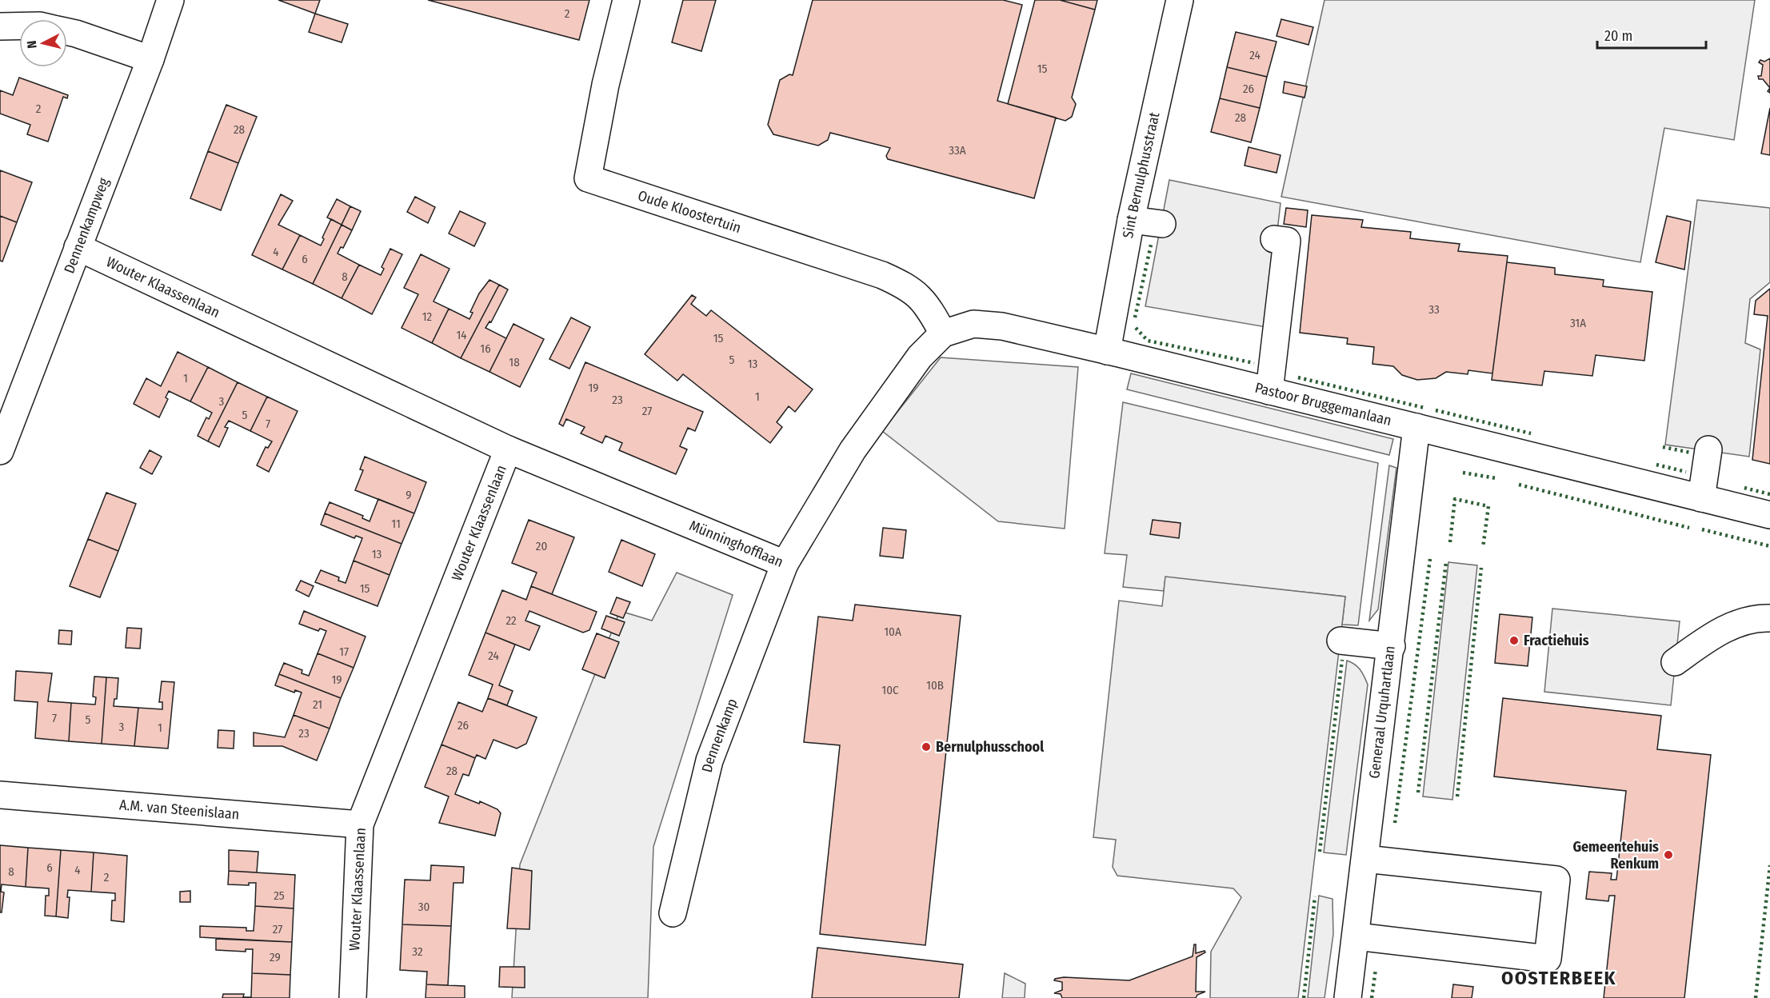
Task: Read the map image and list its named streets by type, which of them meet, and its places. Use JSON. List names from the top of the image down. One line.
{"streets":{"street":["Sint Bernulphusstraat","Oude Kloostertuin","Dennenkampweg","Wouter Klaassenlaan","Pastoor Bruggemanlaan","Münninghofflaan","Generaal Urquhartlaan","Dennenkamp","A.M. van Steenislaan"]},"crossings":[["Sint Bernulphusstraat","Pastoor Bruggemanlaan"],["Oude Kloostertuin","Pastoor Bruggemanlaan"],["Oude Kloostertuin","Münninghofflaan"],["Dennenkampweg","Wouter Klaassenlaan"],["Wouter Klaassenlaan","Münninghofflaan"],["Wouter Klaassenlaan","A.M. van Steenislaan"],["Pastoor Bruggemanlaan","Münninghofflaan"],["Pastoor Bruggemanlaan","Generaal Urquhartlaan"],["Münninghofflaan","Dennenkamp"]],"districts":["OOSTERBEEK"],"places":["Fractiehuis","Bernulphusschool","Gemeentehuis Renkum"],"house_numbers":["2","24","15","26","2","28","28","33A","4","6","8","33","12","31A","14","15","16","5","18","13","1","19","1","23","3","27","5","7","9","11","20","13","15","22","10A","17","24","19","10B","10C","21","7","5","26","3","1","23","28","6","4","8","2","25","30","27","32","29"],"scale_bar":"20 m","north":"left"}
